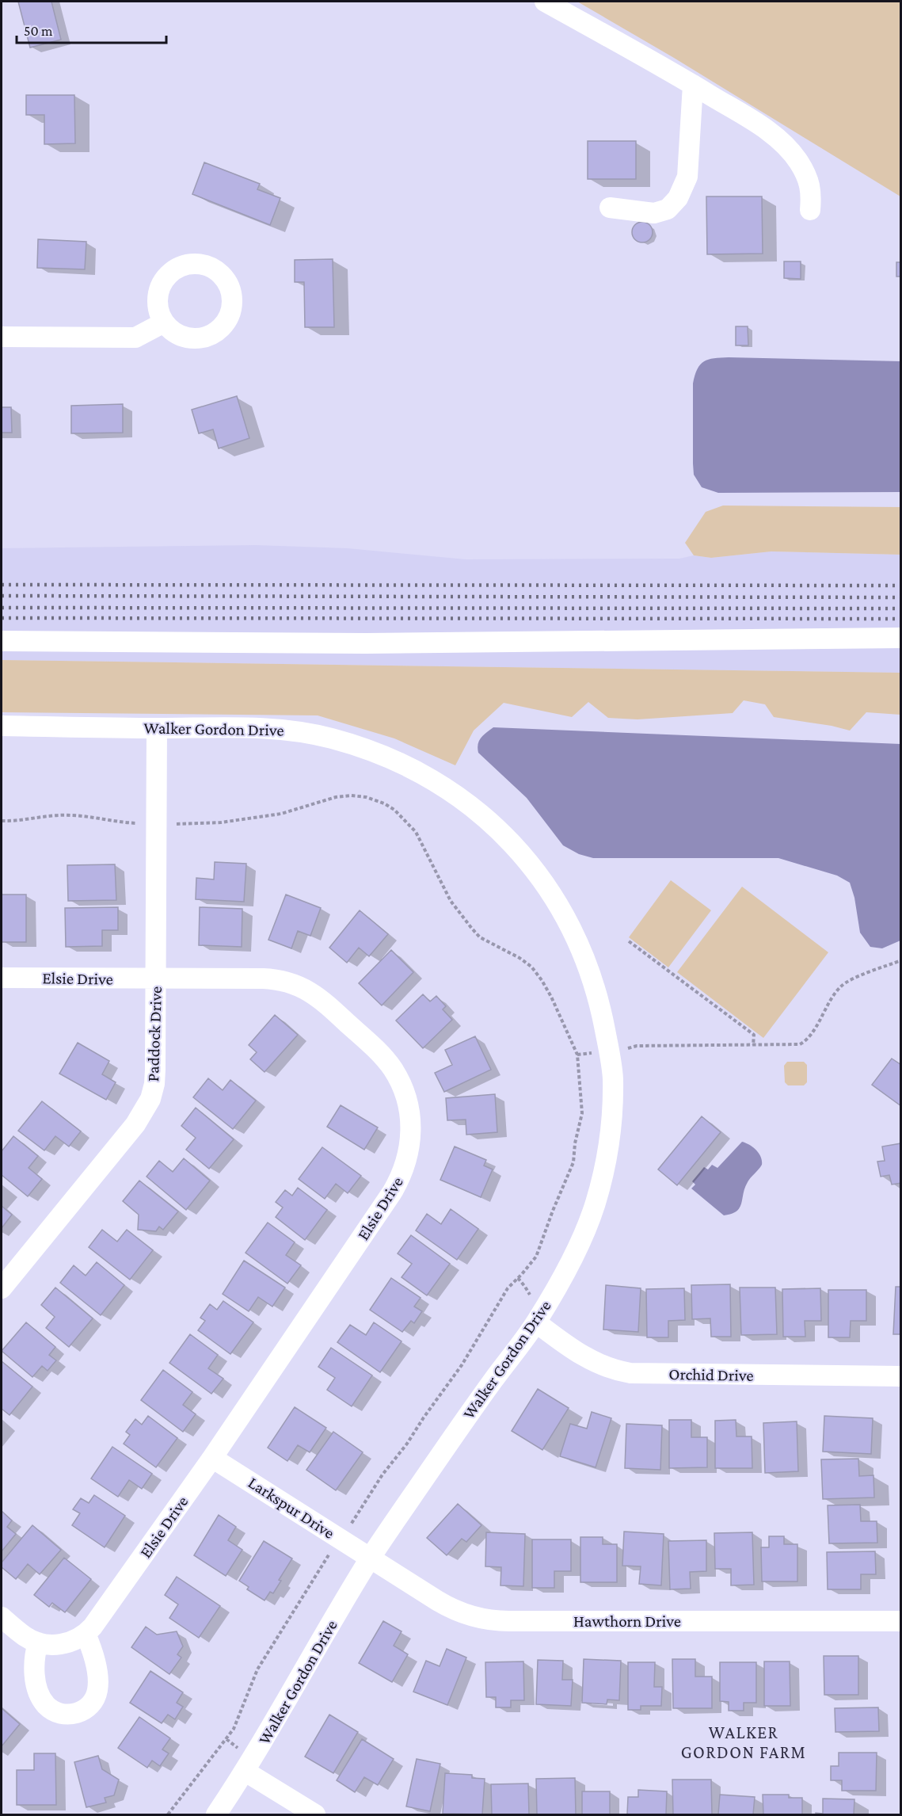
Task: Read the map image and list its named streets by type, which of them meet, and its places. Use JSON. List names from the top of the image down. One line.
{"streets":{"street":["Walker Gordon Drive","Elsie Drive","Paddock Drive","Orchid Drive","Larkspur Drive","Hawthorn Drive"]},"crossings":[["Walker Gordon Drive","Paddock Drive"],["Walker Gordon Drive","Orchid Drive"],["Walker Gordon Drive","Larkspur Drive"],["Walker Gordon Drive","Hawthorn Drive"],["Elsie Drive","Paddock Drive"],["Elsie Drive","Larkspur Drive"],["Larkspur Drive","Hawthorn Drive"]],"districts":["WALKER GORDON FARM"],"scale_bar":"50 m"}
